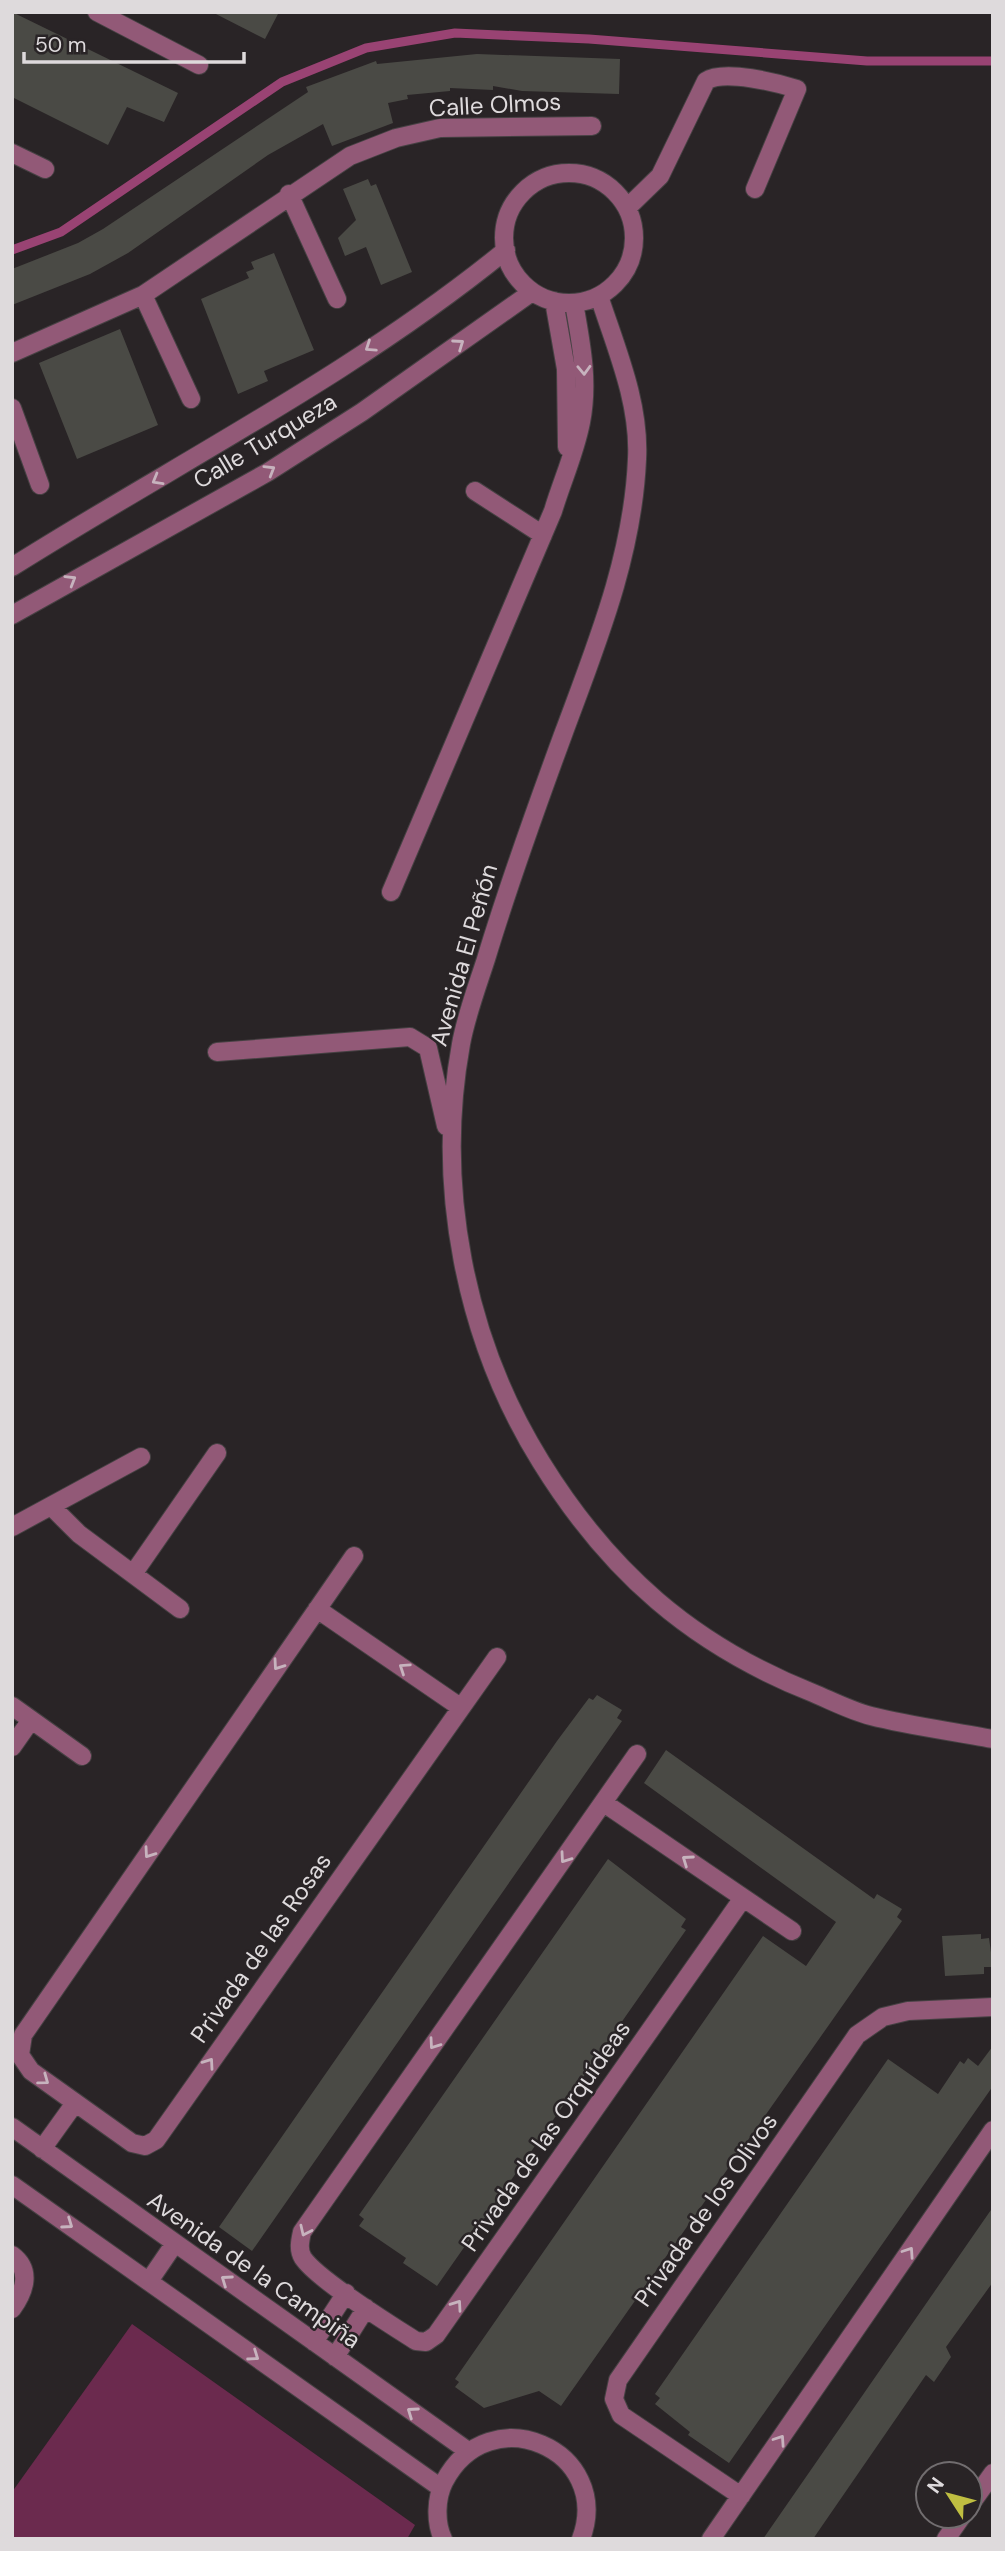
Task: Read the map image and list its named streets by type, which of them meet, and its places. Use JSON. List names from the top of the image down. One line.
{"streets":{"street":["Calle Olmos","Calle Turqueza","Avenida El Peñón","Privada de las Rosas","Privada de las Orquídeas","Privada de los Olivos","Avenida de la Campiña"]},"crossings":[["Calle Turqueza","Avenida El Peñón"]],"scale_bar":"50 m","north":"top left"}
